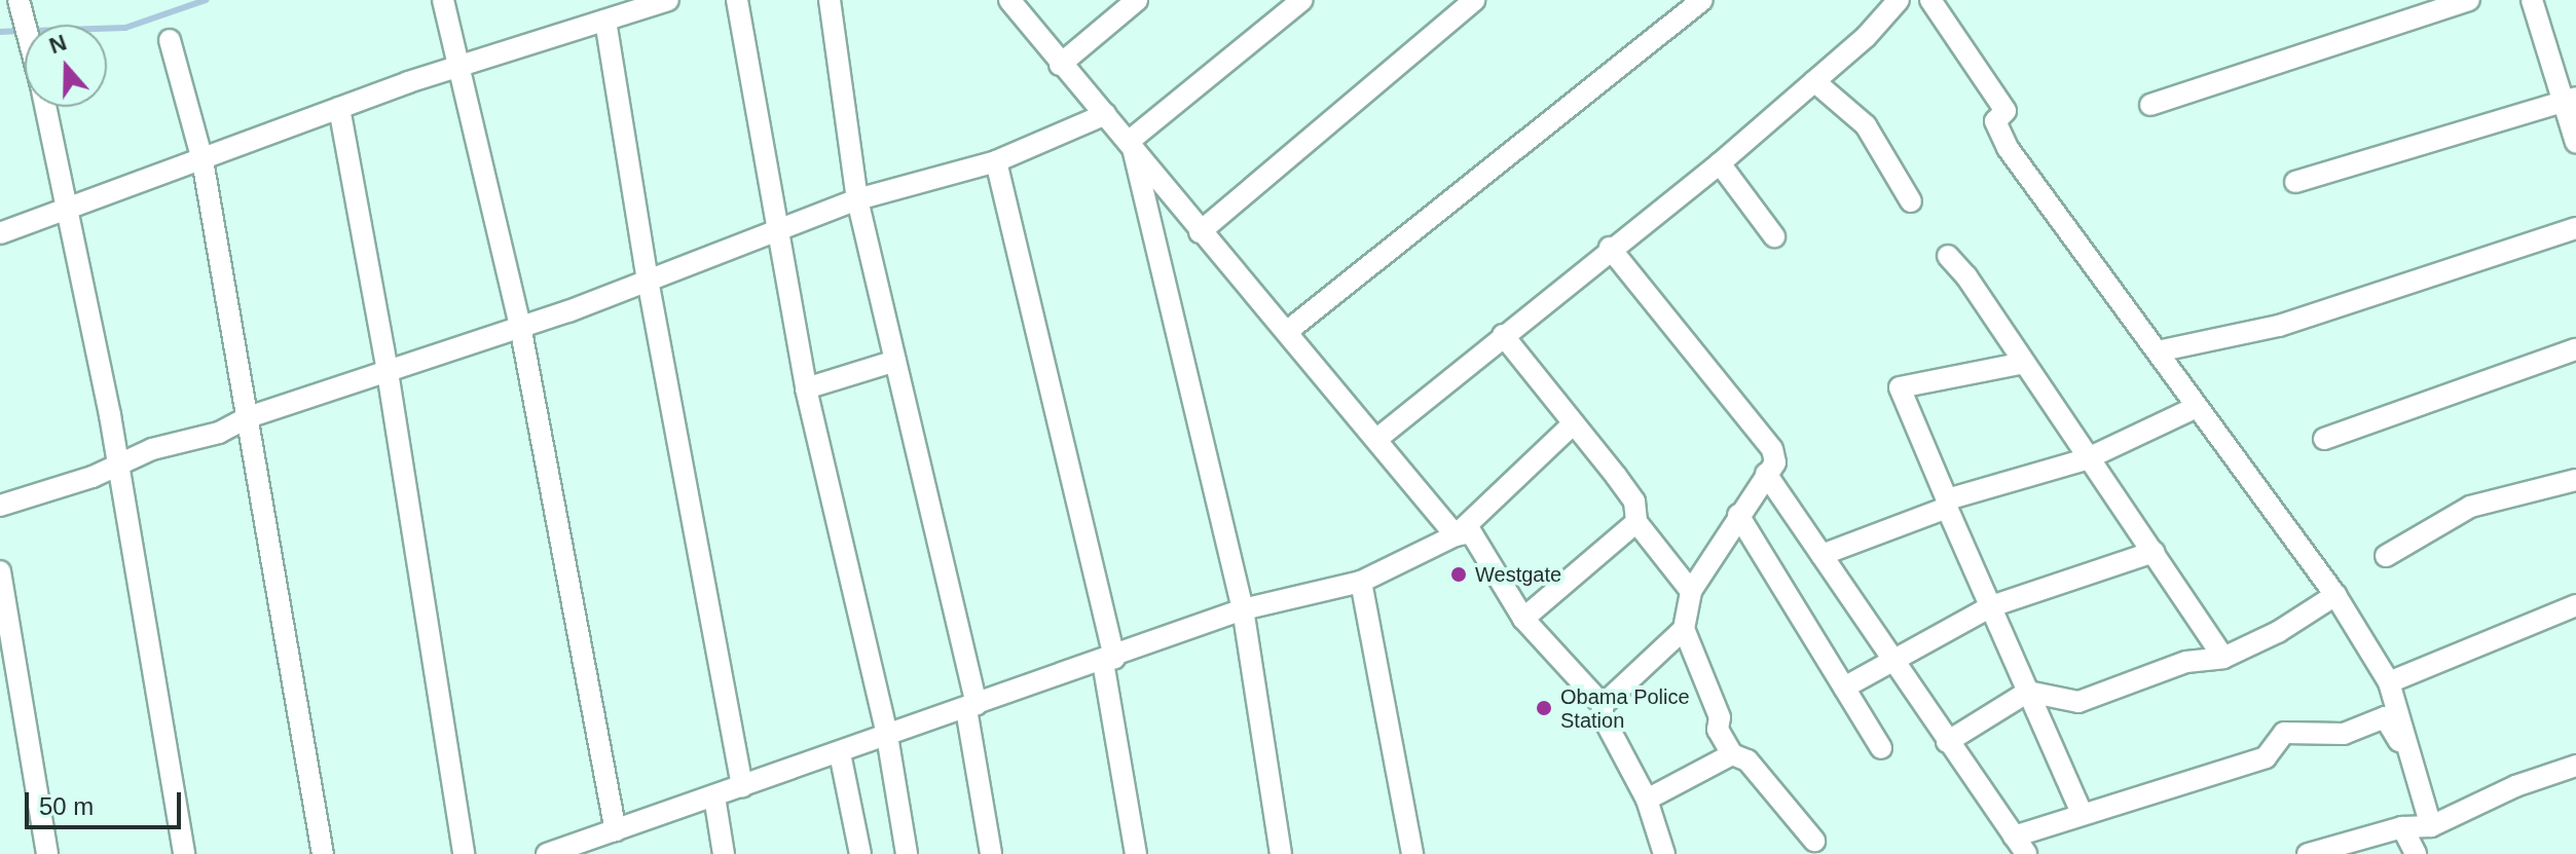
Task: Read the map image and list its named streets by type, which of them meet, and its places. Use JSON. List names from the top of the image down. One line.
{"places":["Westgate","Obama Police Station"],"scale_bar":"50 m","north":"top"}
